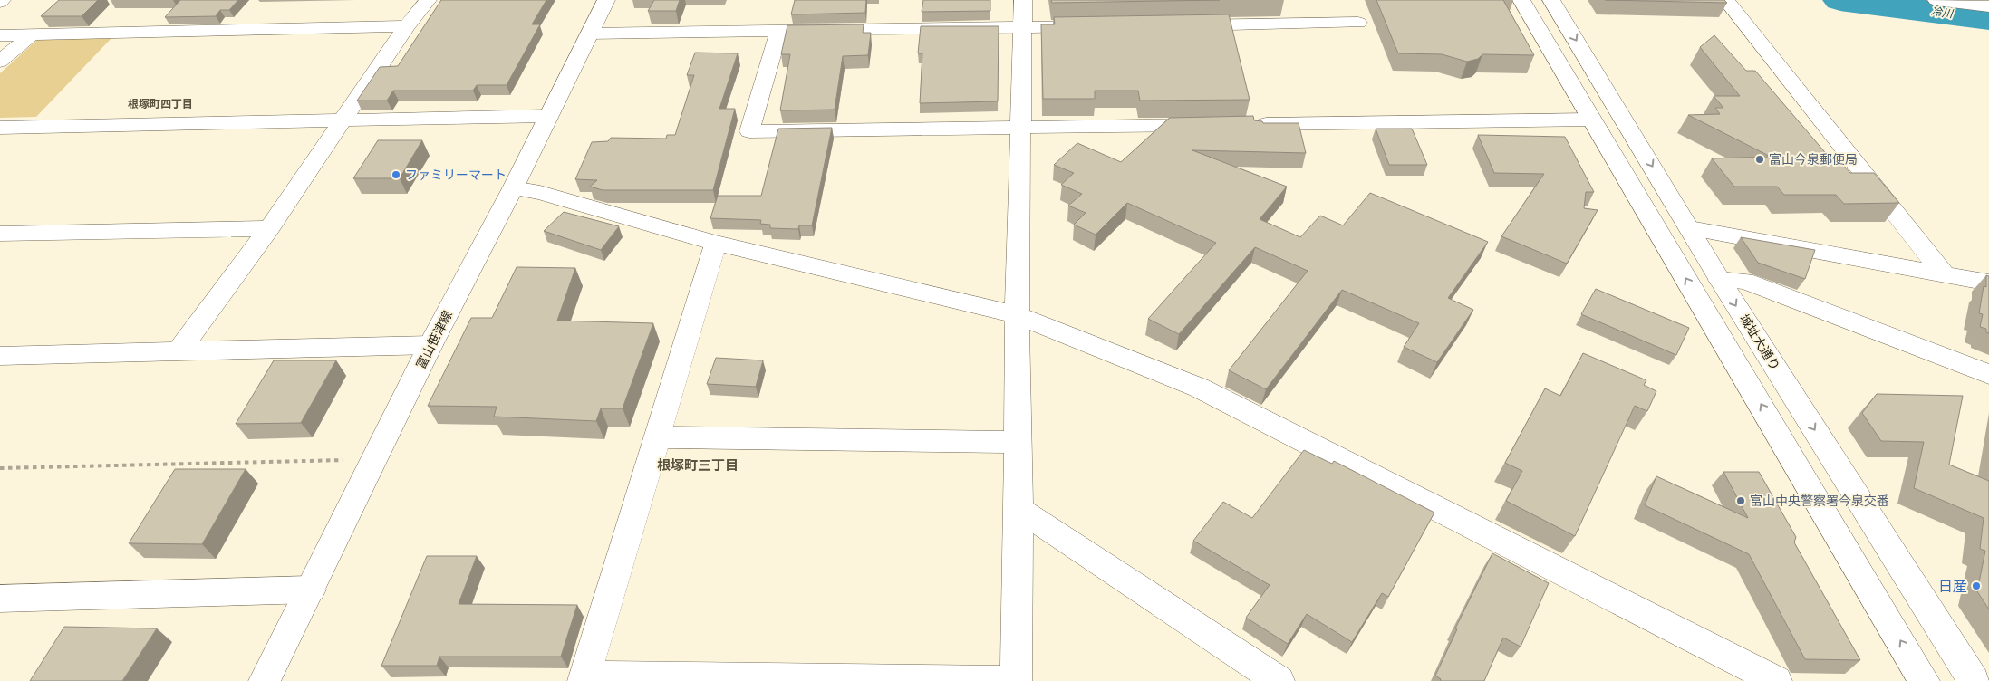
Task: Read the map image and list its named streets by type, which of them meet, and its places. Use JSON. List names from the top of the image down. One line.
{"streets":{"main road":["富山笹津線","城址大通り"]},"districts":["根塚町四丁目","根塚町三丁目"],"water":["冷川"],"places":["富山今泉郵便局","ファミリーマート","富山中央警察署今泉交番","日産"]}
